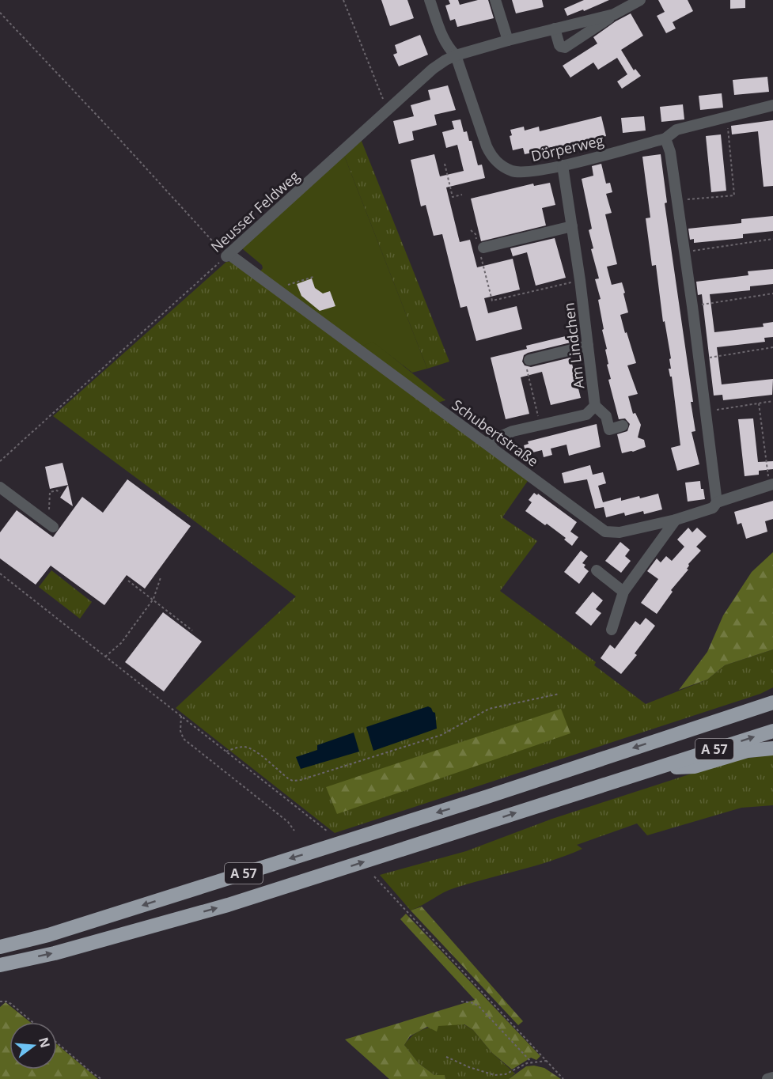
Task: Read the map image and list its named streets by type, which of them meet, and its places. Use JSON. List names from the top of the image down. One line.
{"streets":{"highway":["A 57"],"street":["Dörperweg","Neusser Feldweg","Am Lindchen","Schubertstraße"]},"crossings":[["Dörperweg","Neusser Feldweg"],["Dörperweg","Am Lindchen"],["Neusser Feldweg","Schubertstraße"],["Am Lindchen","Schubertstraße"]],"north":"right"}
